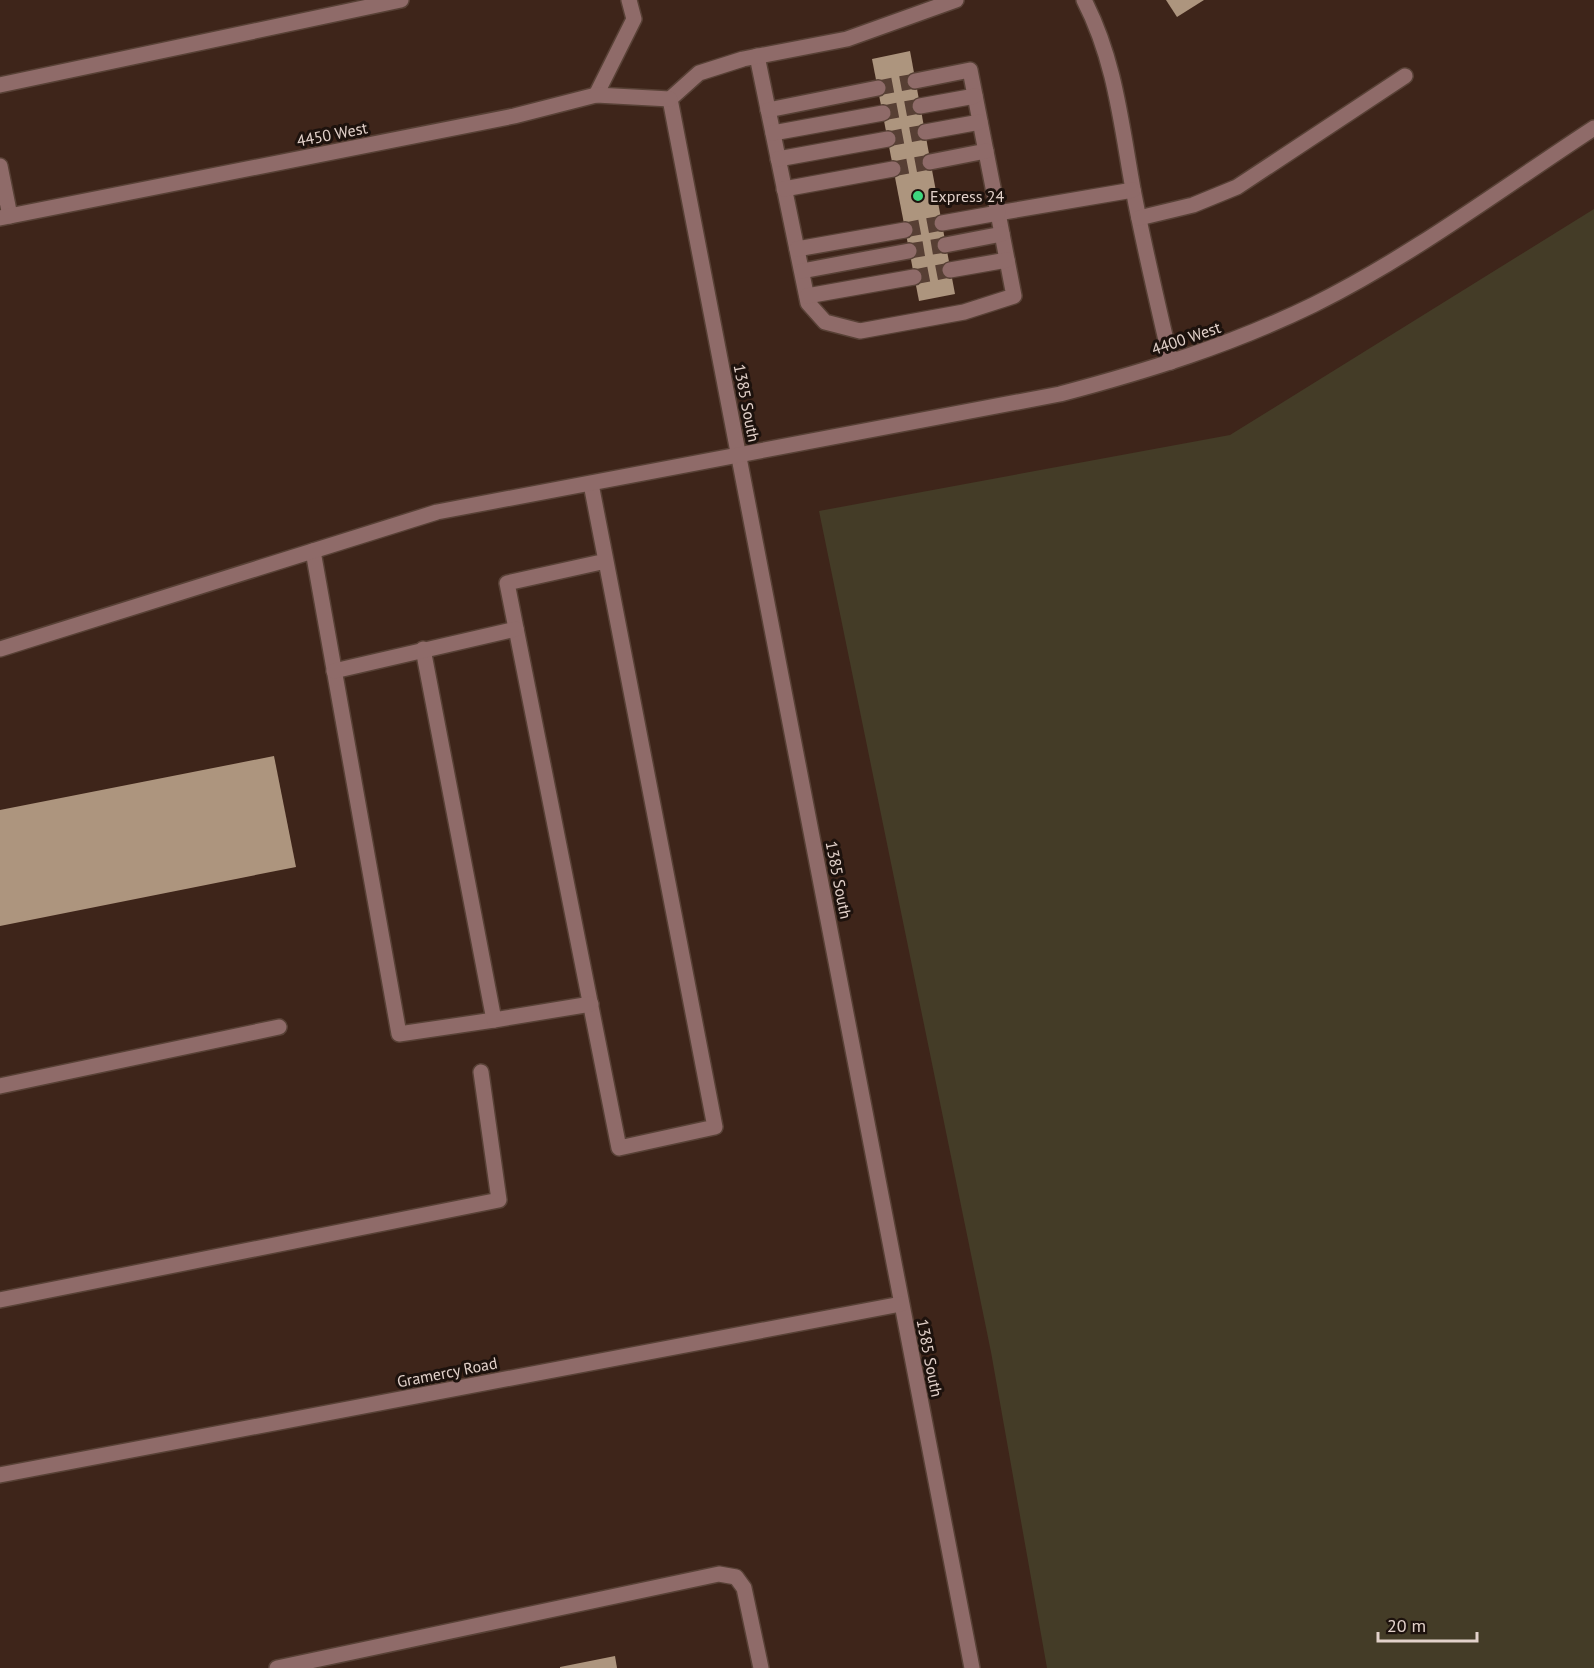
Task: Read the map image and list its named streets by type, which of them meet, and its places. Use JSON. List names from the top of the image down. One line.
{"streets":{"street":["4450 West","4400 West","1385 South","Gramercy Road"]},"crossings":[["4450 West","1385 South"],["4400 West","1385 South"],["1385 South","Gramercy Road"]],"places":["Express 24"],"scale_bar":"20 m"}
